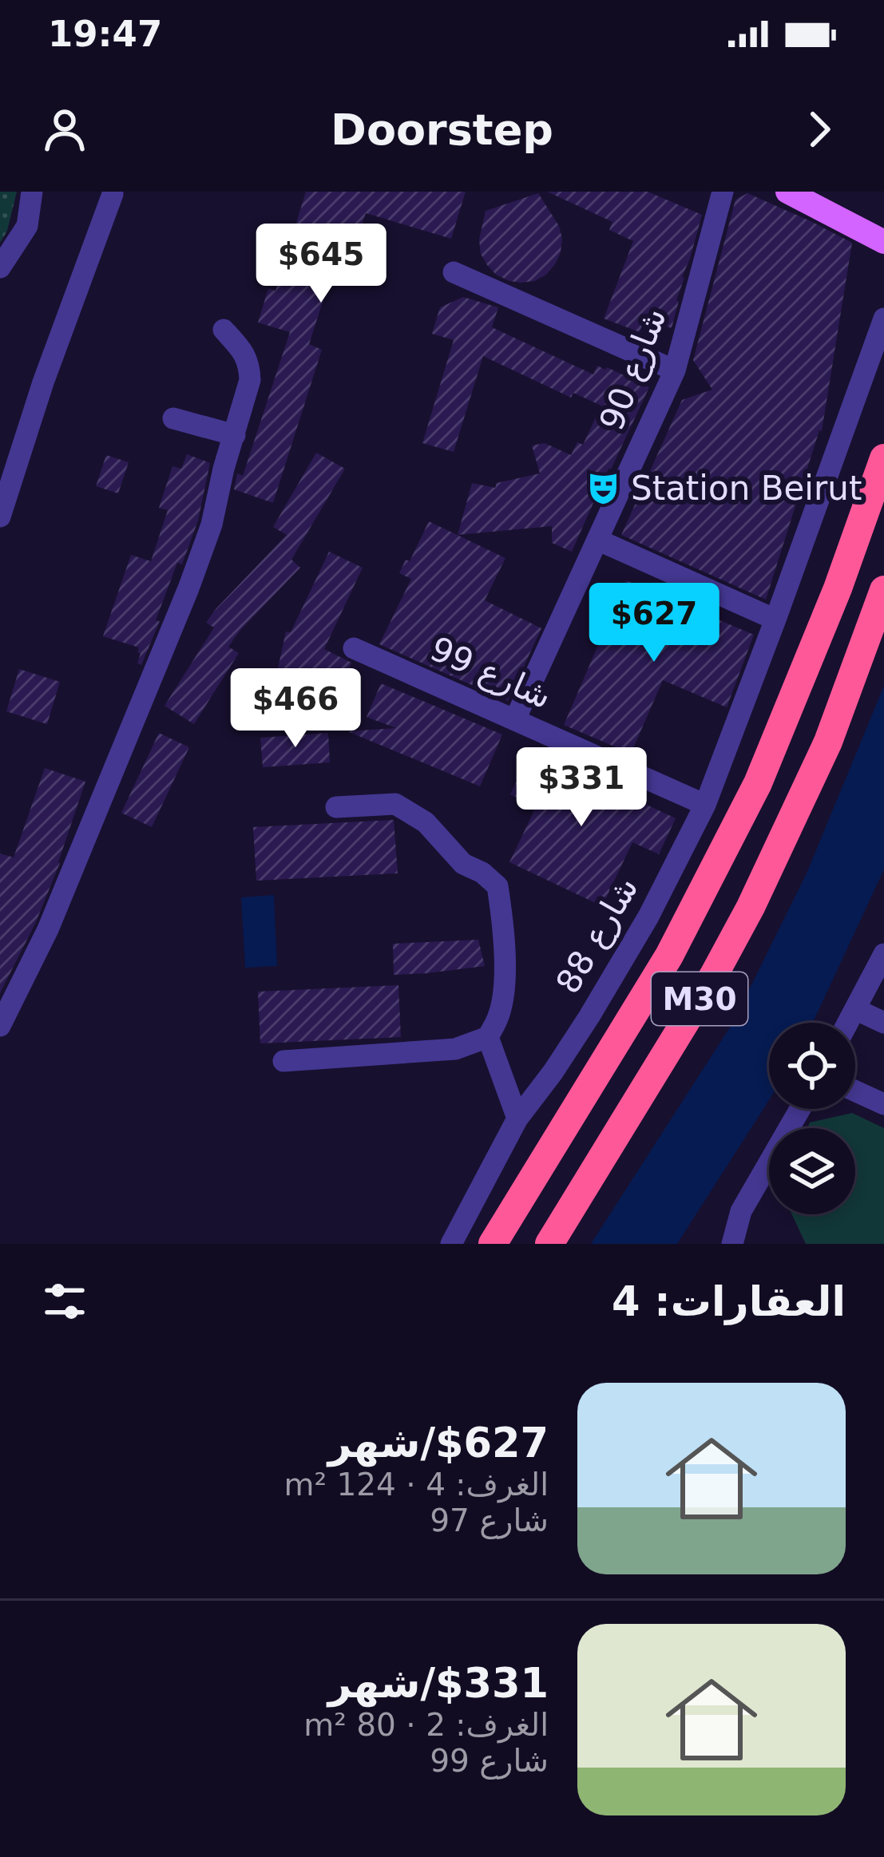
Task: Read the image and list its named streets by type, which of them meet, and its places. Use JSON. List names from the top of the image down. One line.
{"streets":{"highway":["M30"],"street":["شارع 90","شارع 99","شارع 88"]},"crossings":[["شارع 90","شارع 99"],["شارع 99","شارع 88"]],"places":{"theatre":["Station Beirut"]},"page":{"status":"19:47","header":"Doorstep","price":["$645","$627","$466","$331"],"heading":"العقارات: 4","list":[{"name":"$627/شهر","note":"الغرف: 4 · 124 m² · شارع 97"},{"name":"$331/شهر","note":"الغرف: 2 · 80 m² · شارع 99"}]}}
